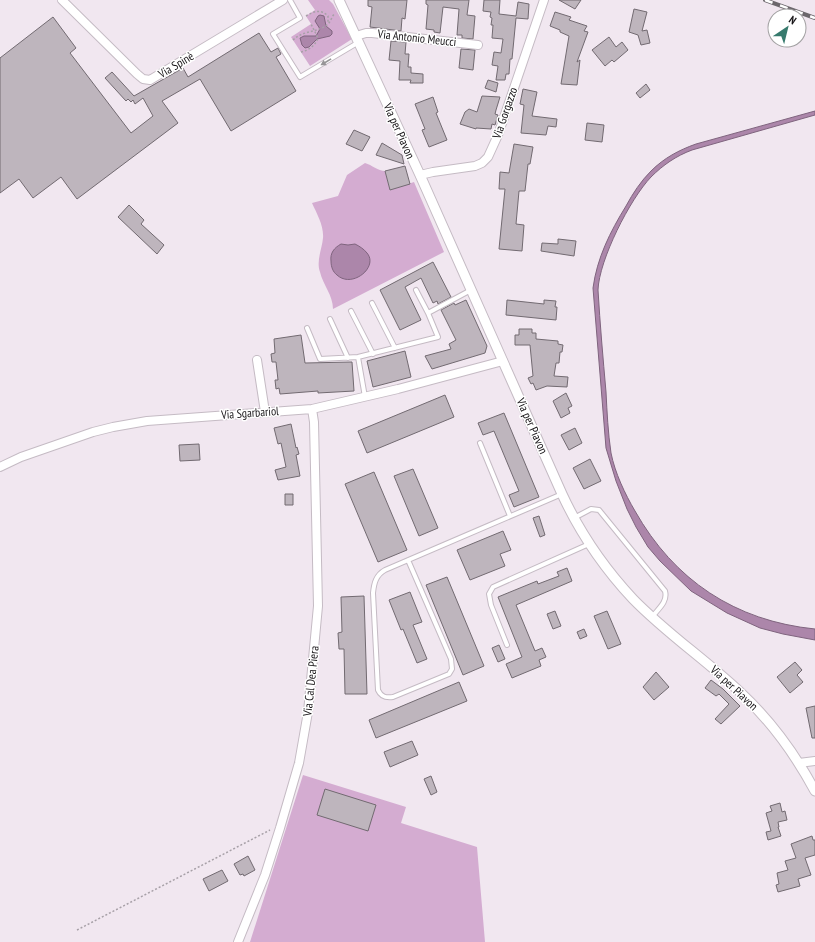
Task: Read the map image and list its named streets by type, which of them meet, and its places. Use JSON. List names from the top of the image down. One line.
{"streets":{"street":["Via Antonio Meucci","Via Spinè","Via Gorgazzo","Via per Piavon","Via Sgarbariol","Via Cal Dea Piera"]},"crossings":[["Via Antonio Meucci","Via per Piavon"],["Via Gorgazzo","Via per Piavon"],["Via per Piavon","Via Sgarbariol"],["Via Sgarbariol","Via Cal Dea Piera"]],"north":"top right"}
